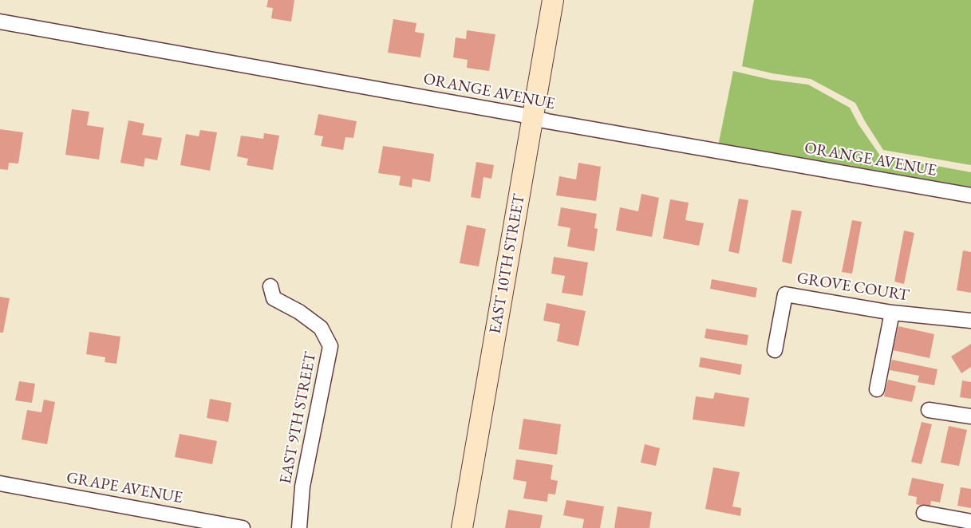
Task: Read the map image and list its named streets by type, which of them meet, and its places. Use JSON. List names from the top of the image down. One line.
{"streets":{"street":["ORANGE AVENUE","EAST 10TH STREET","GROVE COURT","EAST 9TH STREET","GRAPE AVENUE"]},"crossings":[["ORANGE AVENUE","EAST 10TH STREET"]]}
